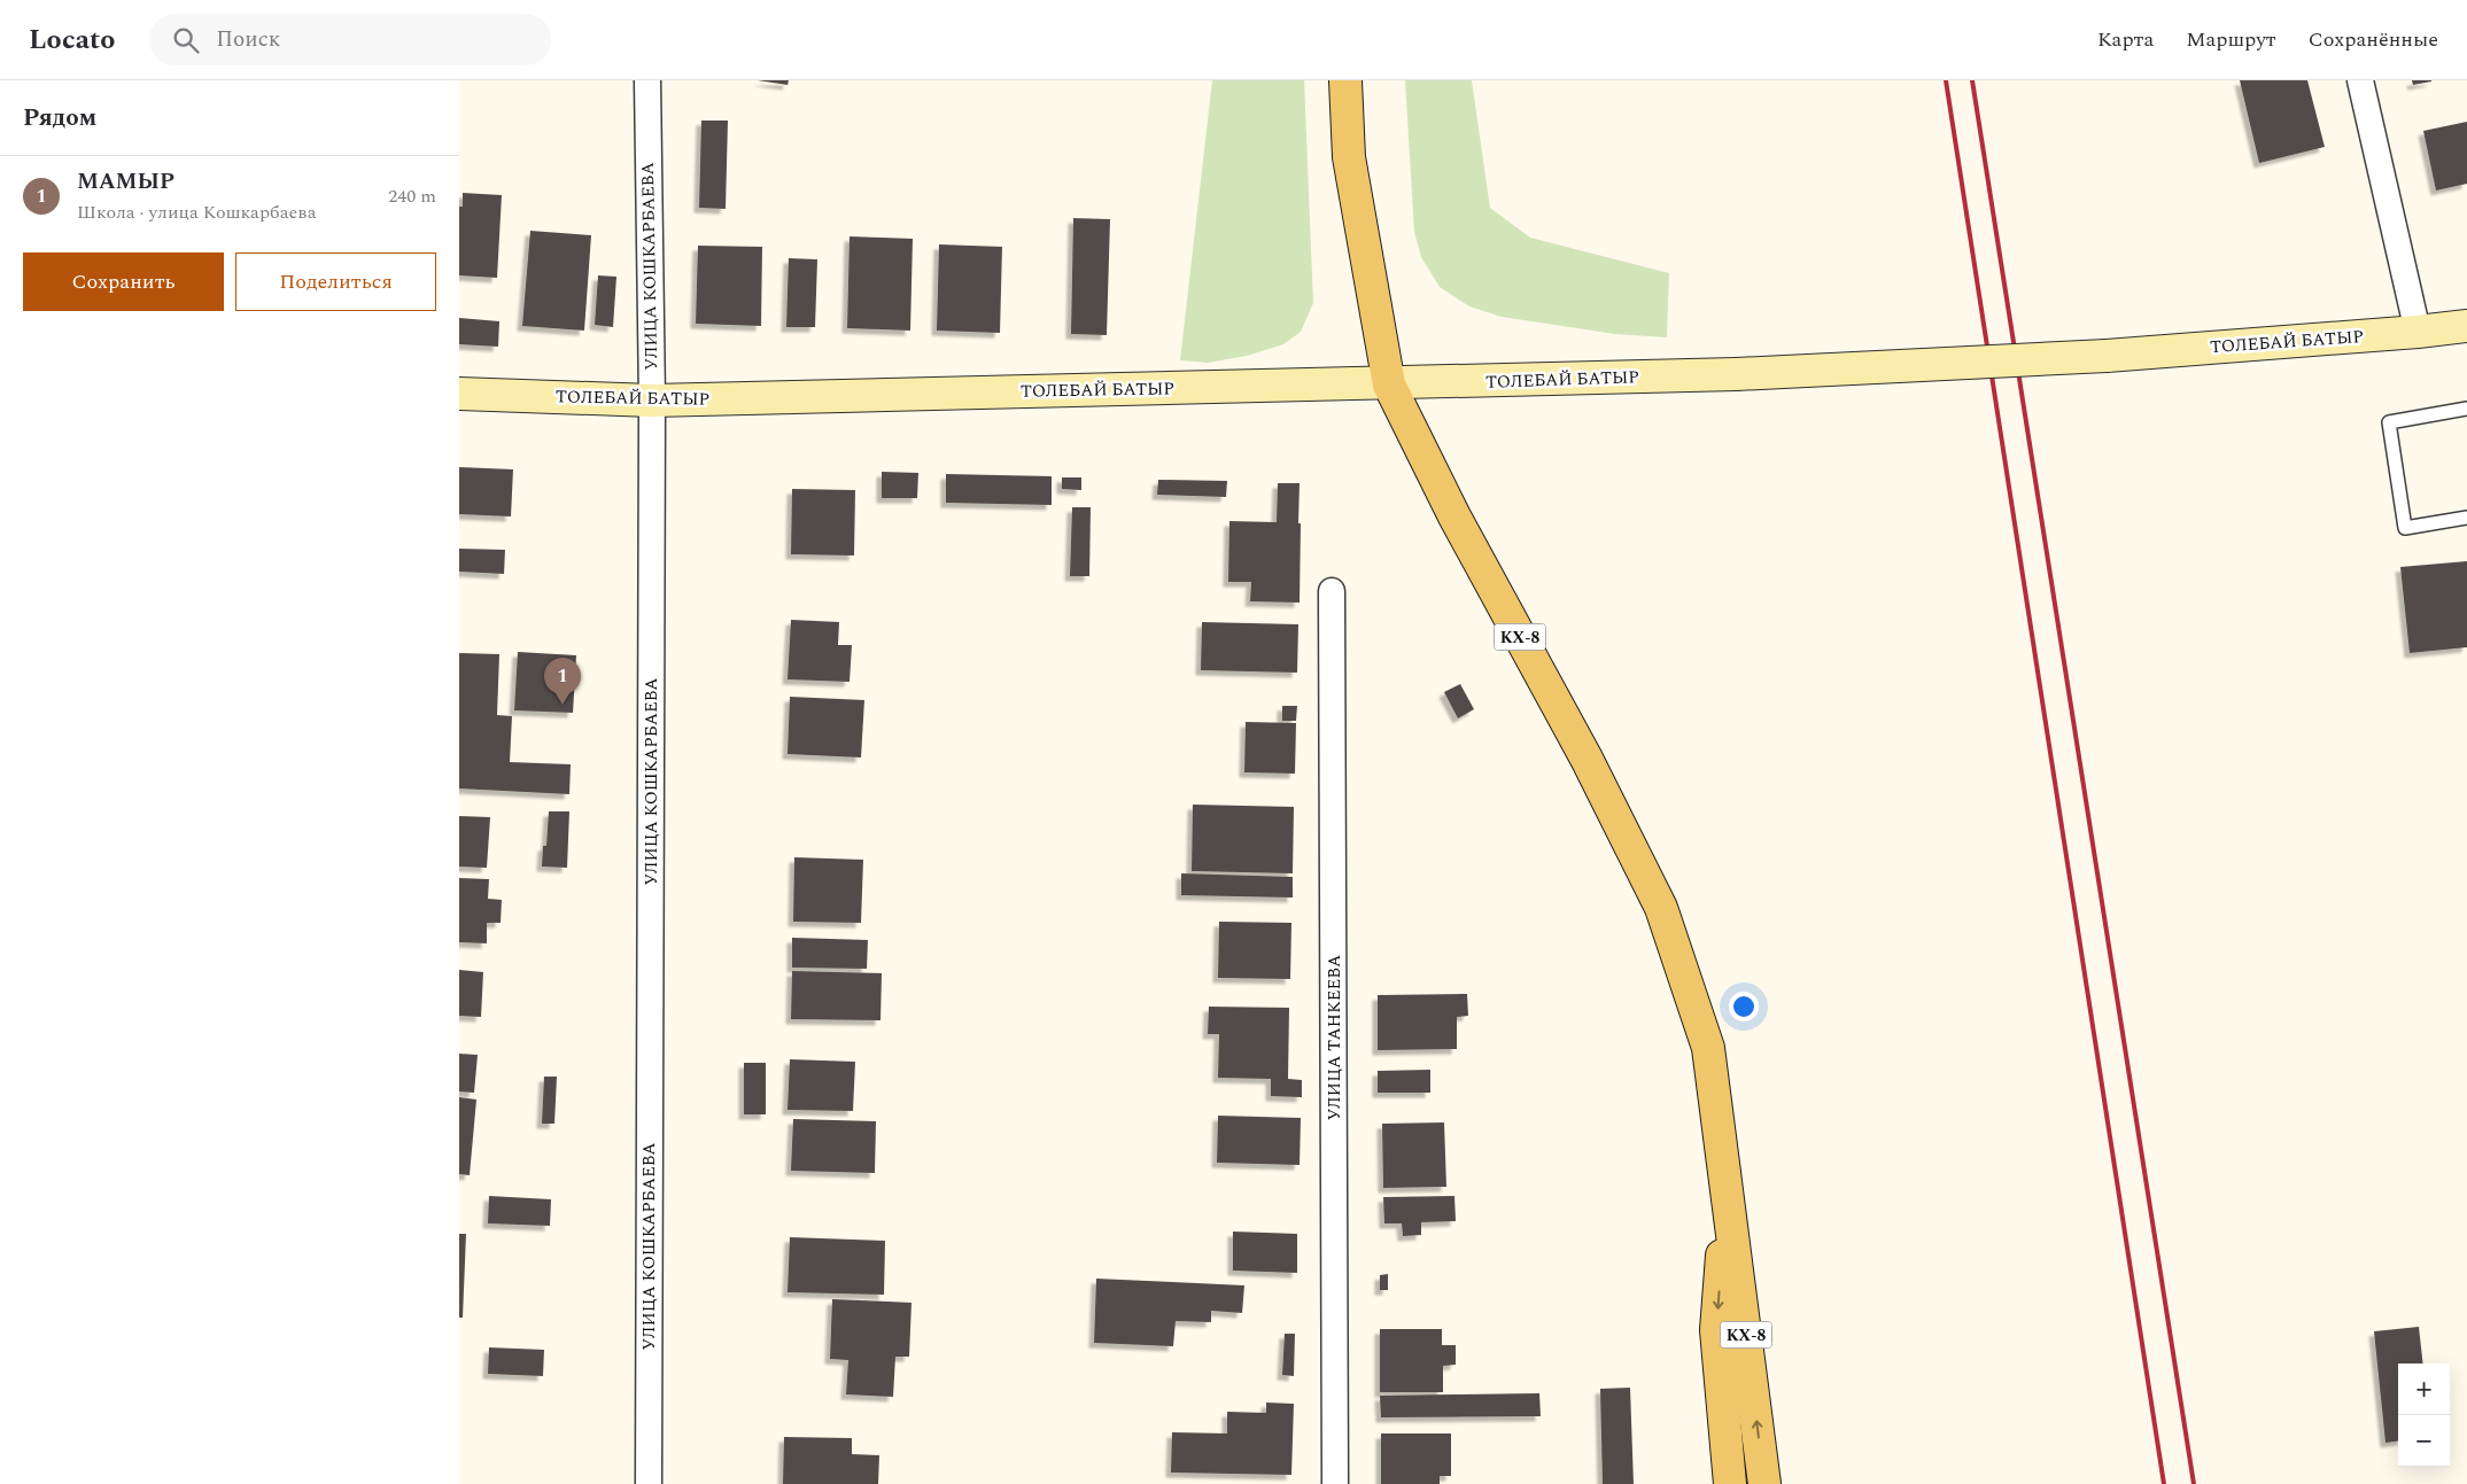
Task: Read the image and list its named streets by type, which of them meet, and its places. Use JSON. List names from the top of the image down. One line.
{"streets":{"main road":["ТОЛЕБАЙ БАТЫР","КХ-8"],"street":["УЛИЦА КОШКАРБАЕВА","УЛИЦА ТАНКЕЕВА"]},"crossings":[["УЛИЦА КОШКАРБАЕВА","ТОЛЕБАЙ БАТЫР"],["ТОЛЕБАЙ БАТЫР","КХ-8"]],"page":{"header":"Locato","search":"Поиск","nav":["Карта","Маршрут","Сохранённые"],"heading":"Рядом","list":[{"mark":"1","name":"МАМЫР","note":"Школа · улица Кошкарбаева","value":"240 m"}],"buttons":["Сохранить","Поделиться"],"pins":"1","map_buttons":["+","−"]}}
